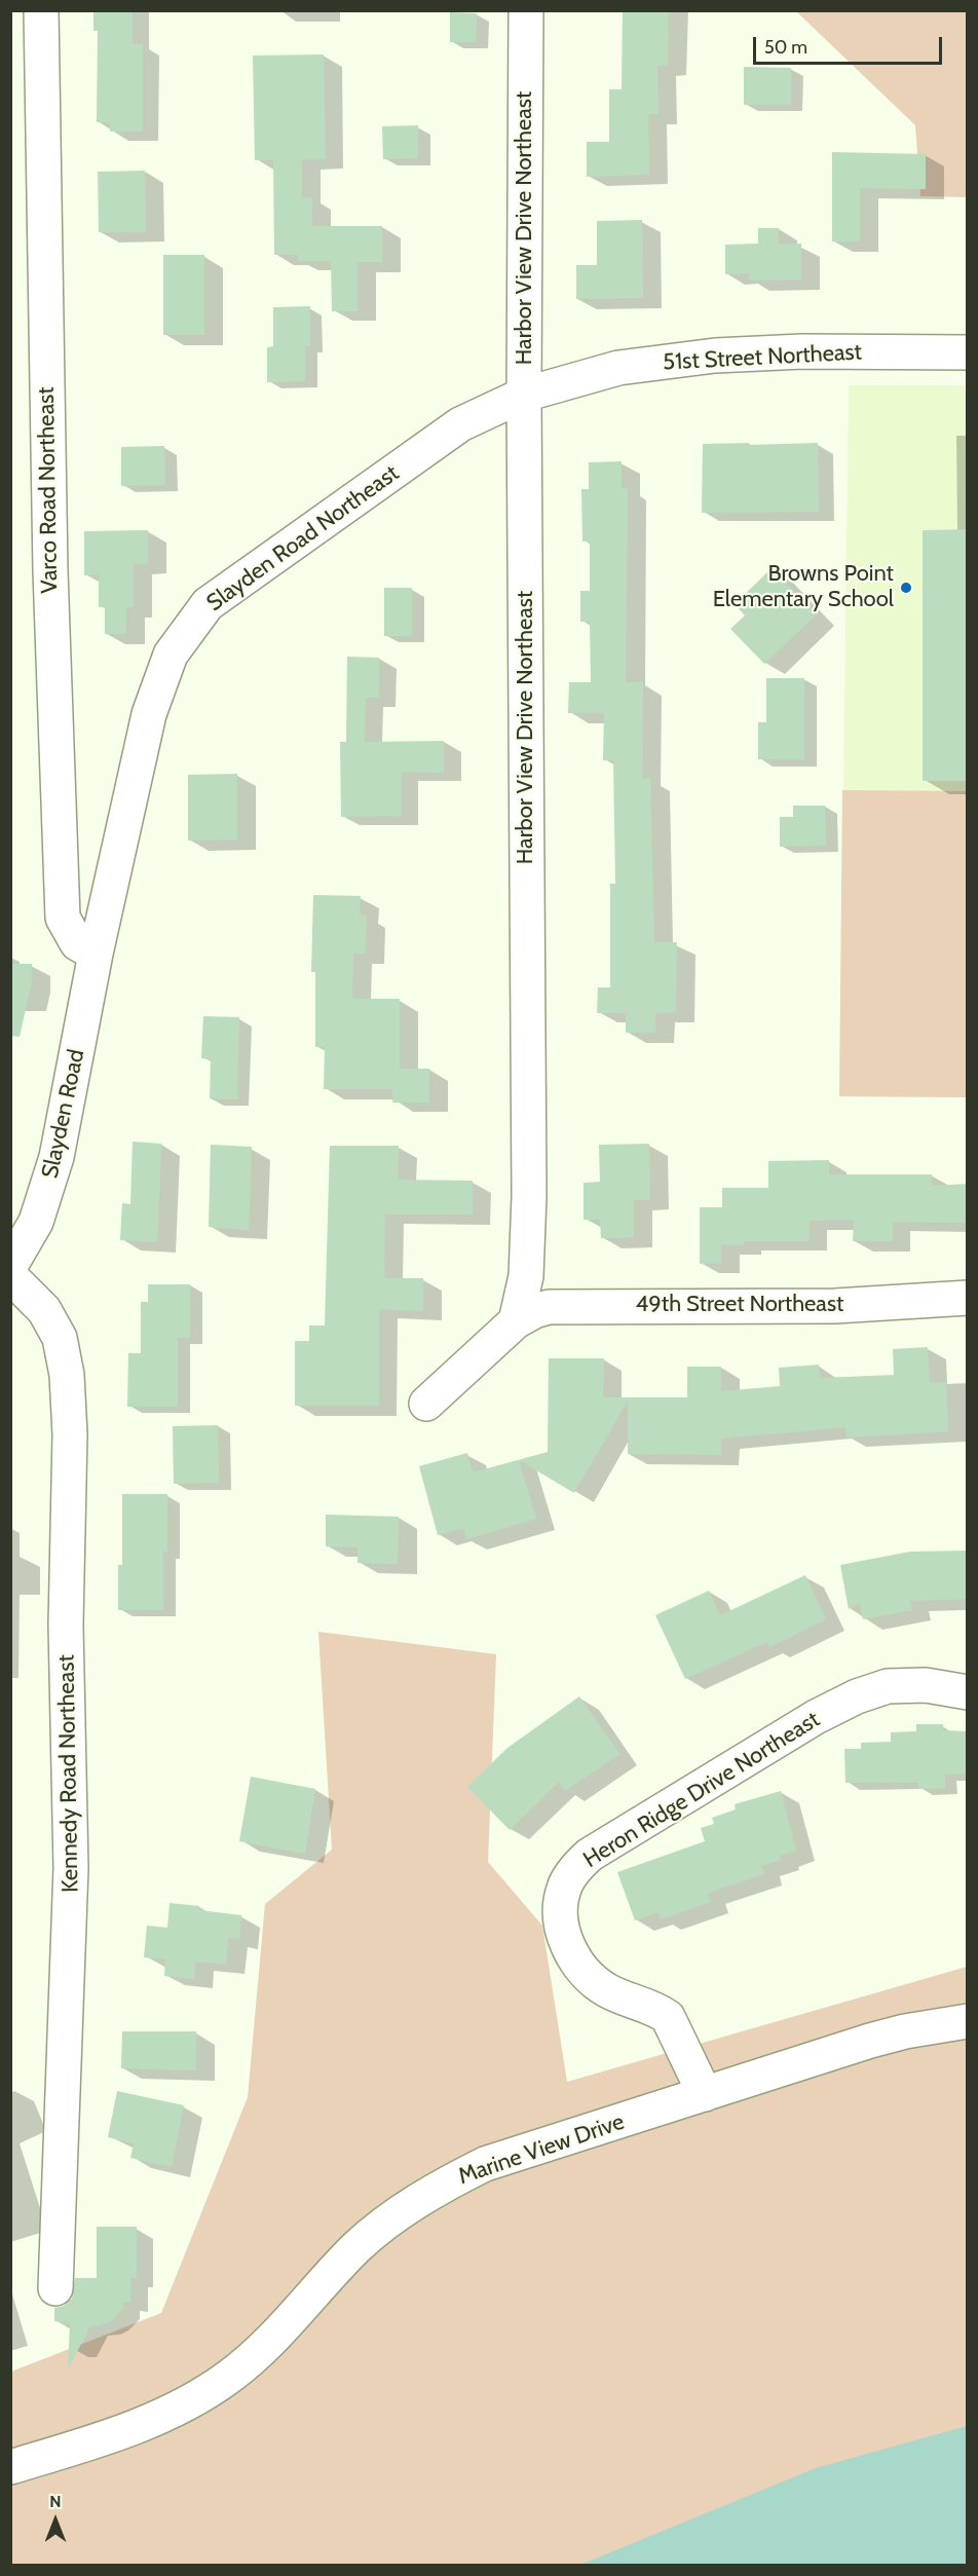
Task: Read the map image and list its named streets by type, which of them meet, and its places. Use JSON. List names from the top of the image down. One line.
{"streets":{"street":["Harbor View Drive Northeast","51st Street Northeast","Varco Road Northeast","Slayden Road Northeast","Slayden Road","49th Street Northeast","Kennedy Road Northeast","Heron Ridge Drive Northeast","Marine View Drive"]},"crossings":[["Harbor View Drive Northeast","51st Street Northeast"],["Harbor View Drive Northeast","Slayden Road Northeast"],["Harbor View Drive Northeast","49th Street Northeast"],["51st Street Northeast","Slayden Road Northeast"],["Varco Road Northeast","Slayden Road Northeast"],["Varco Road Northeast","Slayden Road"],["Slayden Road Northeast","Slayden Road"],["Heron Ridge Drive Northeast","Marine View Drive"]],"places":["Browns Point Elementary School"],"scale_bar":"50 m","north":"top"}
